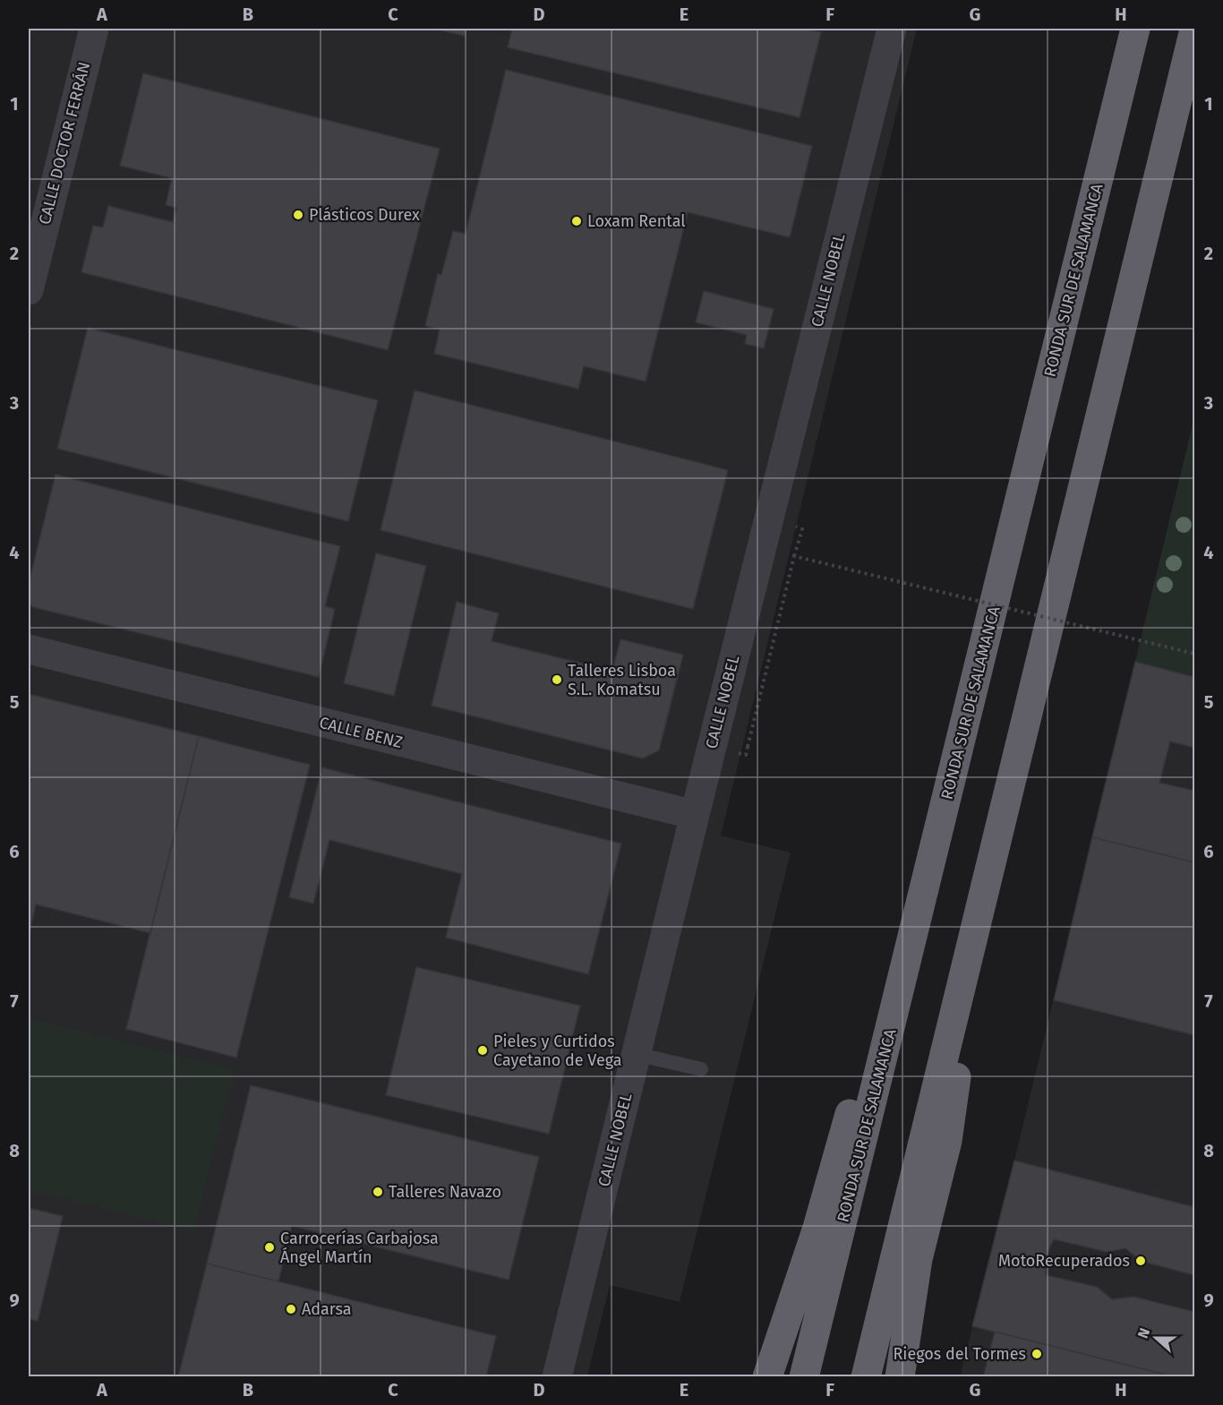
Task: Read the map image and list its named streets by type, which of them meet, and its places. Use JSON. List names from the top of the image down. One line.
{"streets":{"highway":["RONDA SUR DE SALAMANCA"],"street":["CALLE DOCTOR FERRÁN","CALLE NOBEL","CALLE BENZ"]},"crossings":[["CALLE NOBEL","CALLE BENZ"]],"places":["Plásticos Durex","Loxam Rental","Talleres Lisboa S.L. Komatsu","Pieles y Curtidos Cayetano de Vega","Talleres Navazo","Carrocerías Carbajosa Ángel Martín","MotoRecuperados","Adarsa","Riegos del Tormes"],"north":"left","grid":{"columns":["A","B","C","D","E","F","G","H"],"rows":["1","2","3","4","5","6","7","8","9"]}}
